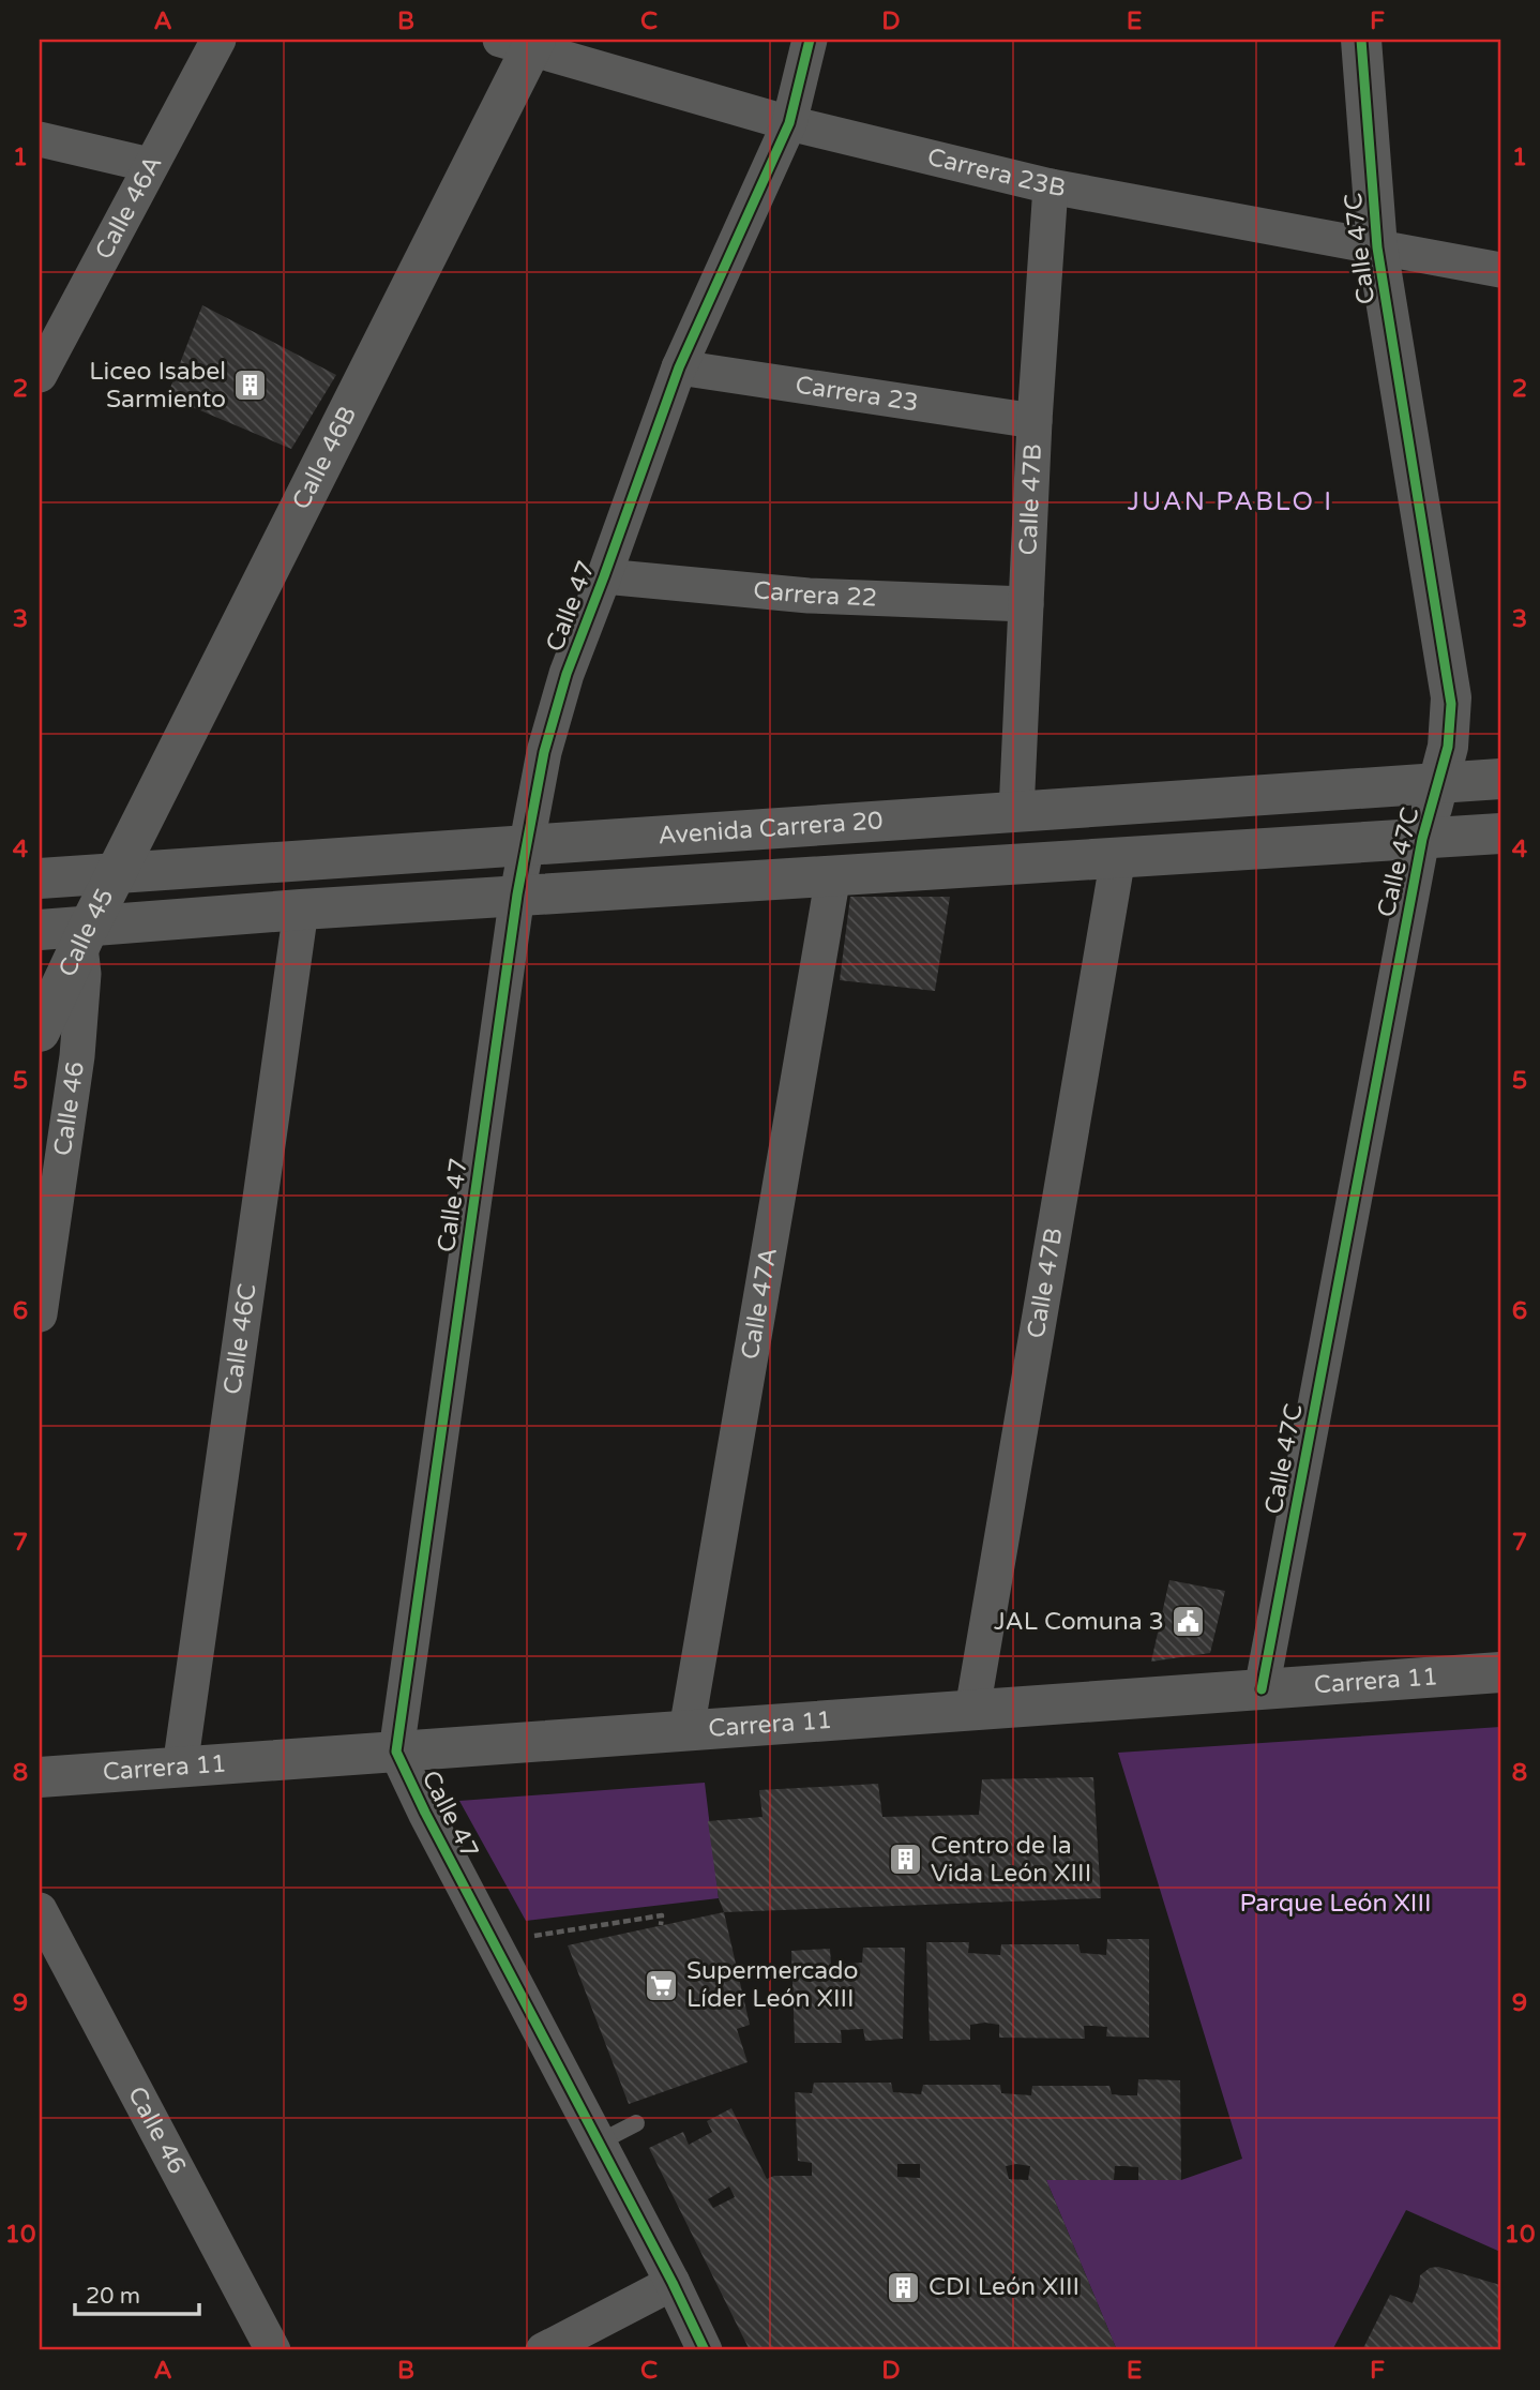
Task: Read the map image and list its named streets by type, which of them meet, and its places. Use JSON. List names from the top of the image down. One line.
{"streets":{"street":["Carrera 23B","Calle 46A","Calle 47C","Carrera 23","Calle 46B","Calle 47B","Carrera 22","Calle 47","Avenida Carrera 20","Calle 45","Calle 46","Calle 47A","Calle 46C","Carrera 11"]},"crossings":[["Carrera 23B","Calle 47C"],["Carrera 23B","Calle 46B"],["Carrera 23B","Calle 47B"],["Carrera 23B","Calle 47"],["Calle 47C","Avenida Carrera 20"],["Calle 47C","Carrera 11"],["Carrera 23","Calle 47B"],["Carrera 23","Calle 47"],["Calle 46B","Avenida Carrera 20"],["Calle 46B","Calle 45"],["Calle 47B","Carrera 22"],["Calle 47B","Avenida Carrera 20"],["Calle 47B","Carrera 11"],["Carrera 22","Calle 47"],["Calle 47","Avenida Carrera 20"],["Calle 47","Carrera 11"],["Avenida Carrera 20","Calle 45"],["Avenida Carrera 20","Calle 46"],["Avenida Carrera 20","Calle 47A"],["Avenida Carrera 20","Calle 46C"],["Calle 45","Calle 46"],["Calle 47A","Carrera 11"],["Calle 46C","Carrera 11"]],"districts":["JUAN PABLO I"],"parks":["Parque León XIII"],"places":{"building":["Liceo Isabel Sarmiento","Centro de la Vida León XIII","CDI León XIII"],"public building":["JAL Comuna 3"],"supermarket":["Supermercado Líder León XIII"]},"scale_bar":"20 m","grid":{"columns":["A","B","C","D","E","F"],"rows":["1","2","3","4","5","6","7","8","9","10"]}}
